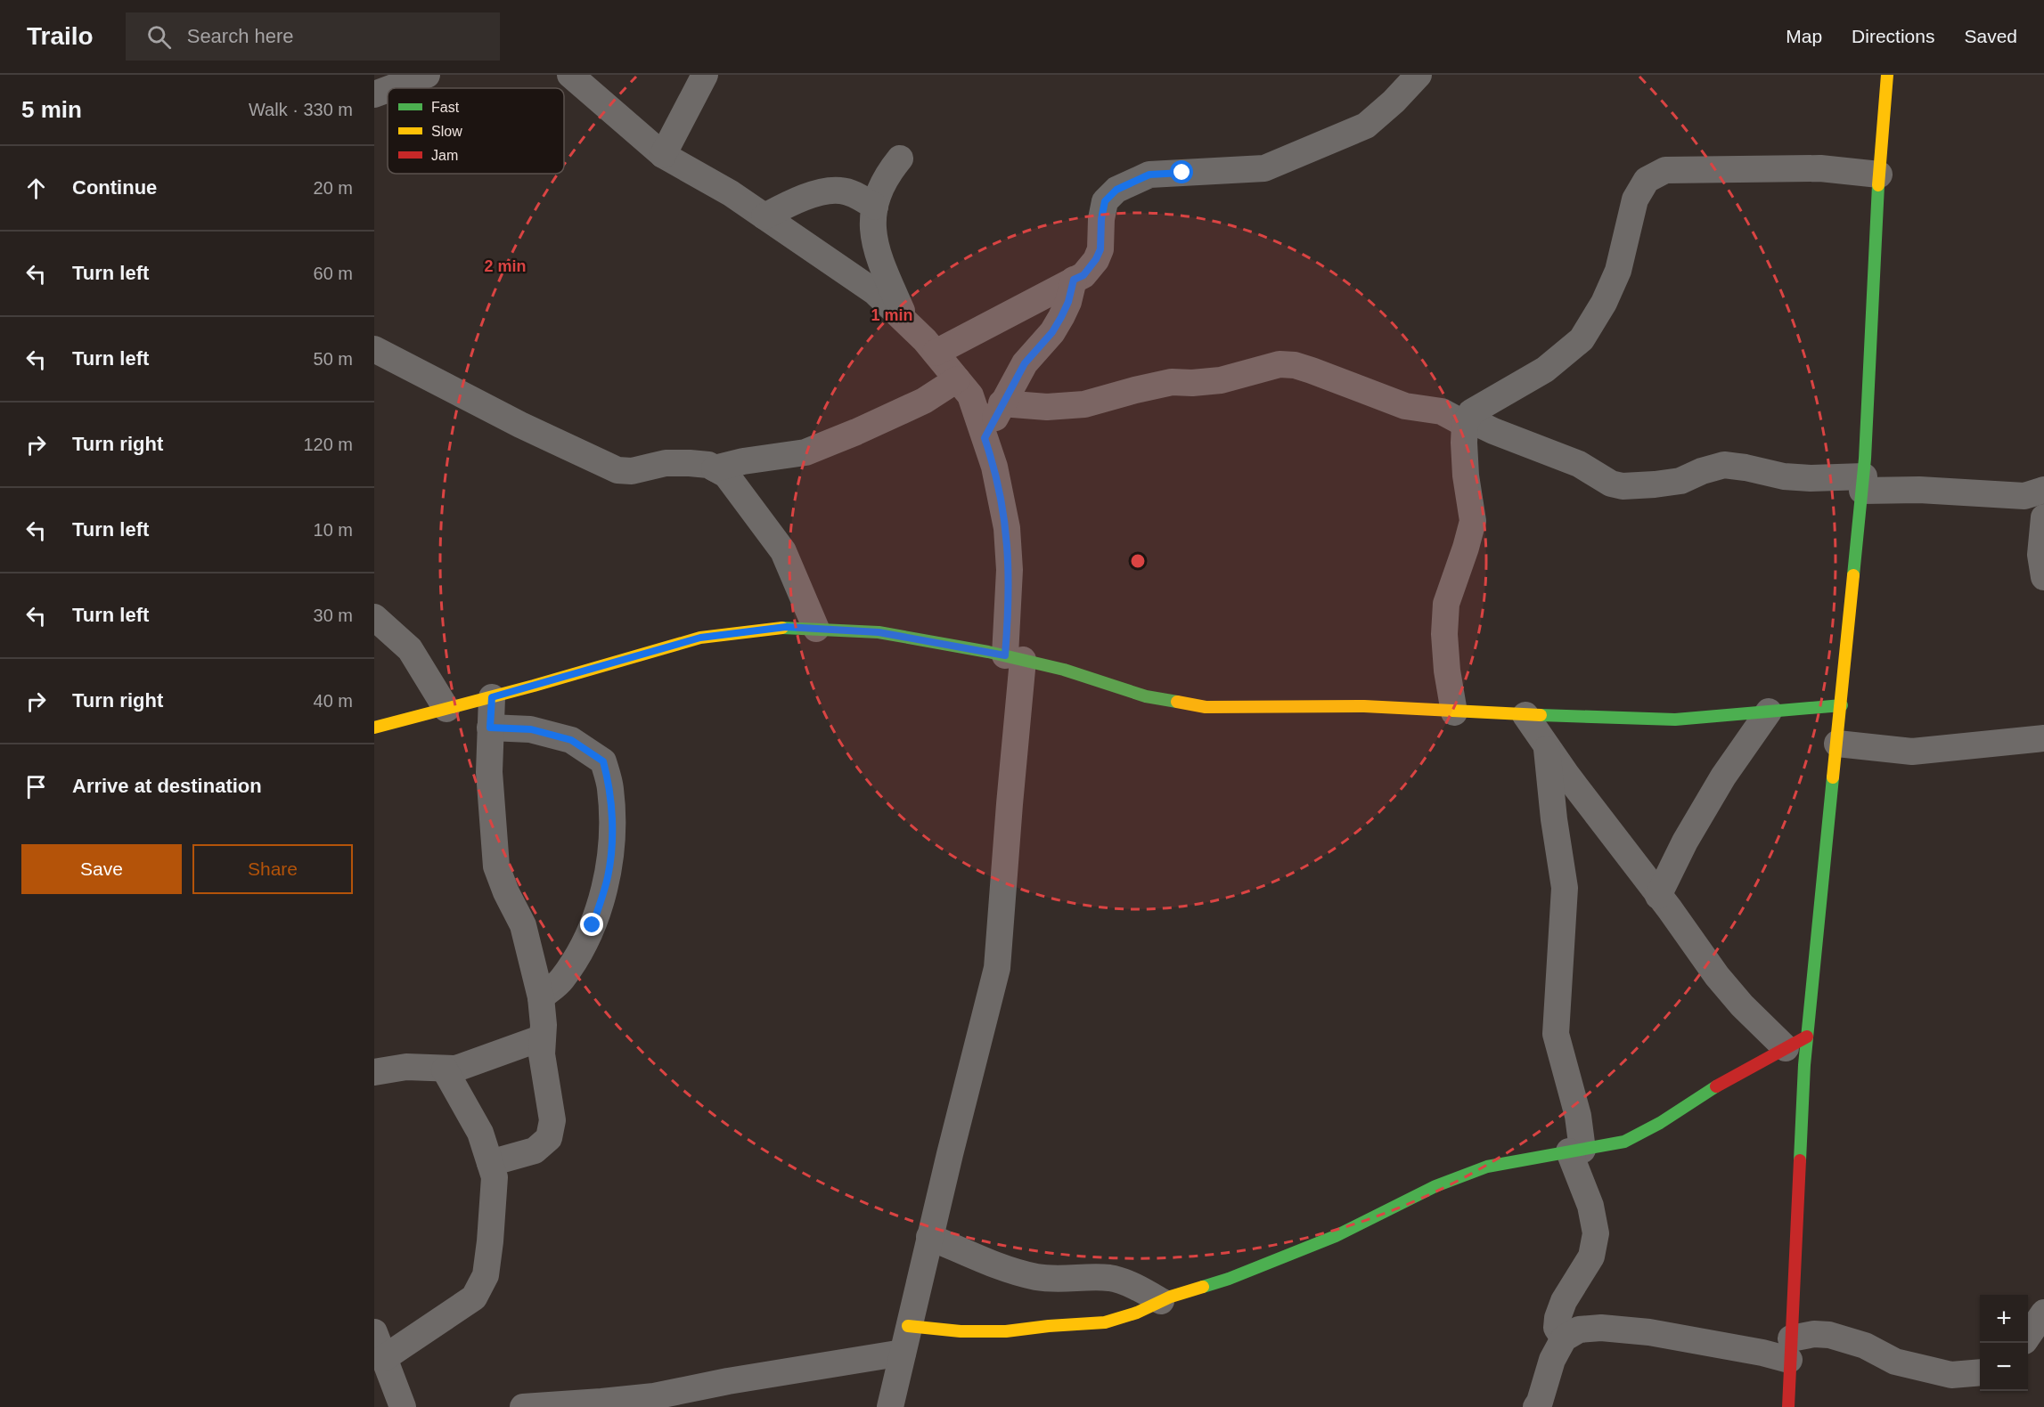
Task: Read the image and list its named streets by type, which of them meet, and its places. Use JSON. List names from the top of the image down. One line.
{"legend":["Fast","Slow","Jam"],"page":{"header":"Trailo","search":"Search here","nav":["Map","Directions","Saved"],"heading":["5 min","Walk · 330 m"],"list":[["Continue","20 m"],["Turn left","60 m"],["Turn left","50 m"],["Turn right","120 m"],["Turn left","10 m"],["Turn left","30 m"],["Turn right","40 m"],"Arrive at destination"],"buttons":["Save","Share"],"map_buttons":["+","−"]},"rings":["2 min","1 min"]}
